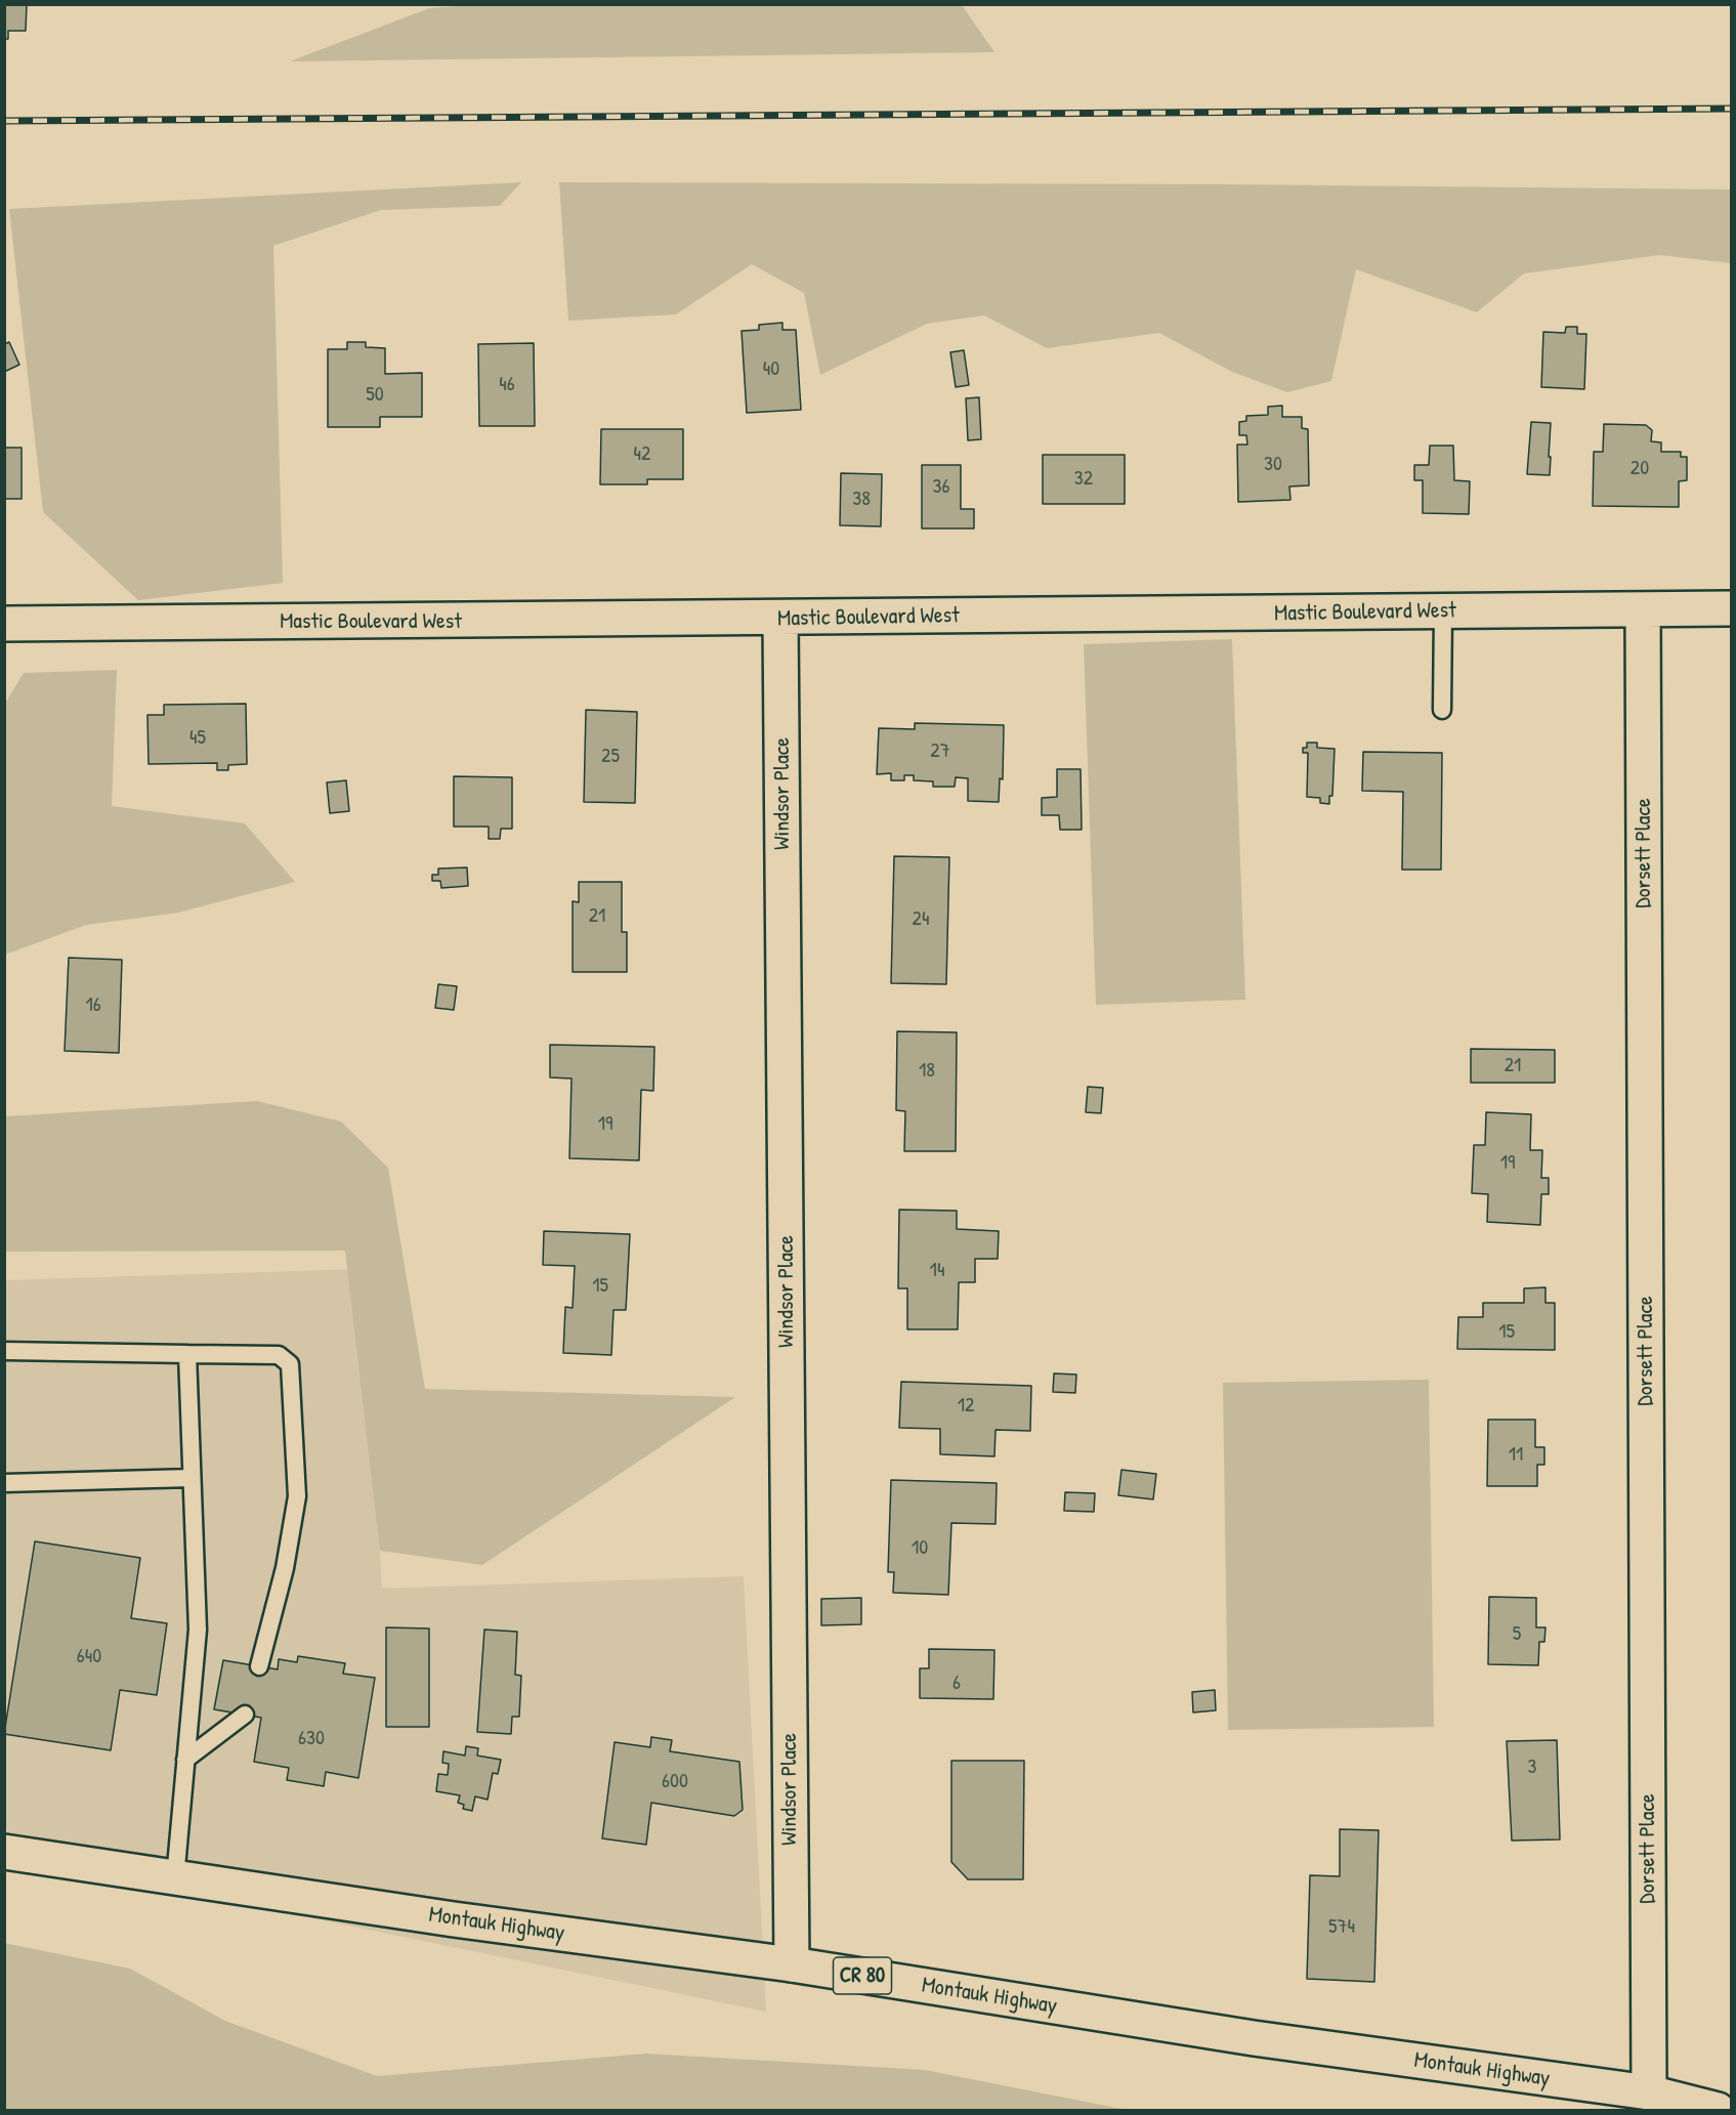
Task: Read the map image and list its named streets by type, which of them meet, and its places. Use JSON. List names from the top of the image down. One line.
{"streets":{"street":["Mastic Boulevard West","Windsor Place","Dorsett Place","Montauk Highway","CR 80"]},"crossings":[["Mastic Boulevard West","Windsor Place"],["Mastic Boulevard West","Dorsett Place"],["Windsor Place","Montauk Highway"],["Dorsett Place","Montauk Highway"]],"house_numbers":["40","46","50","42","30","20","32","36","38","45","27","25","21","24","16","21","18","19","19","14","15","15","12","11","10","5","640","6","630","3","600","574"]}
